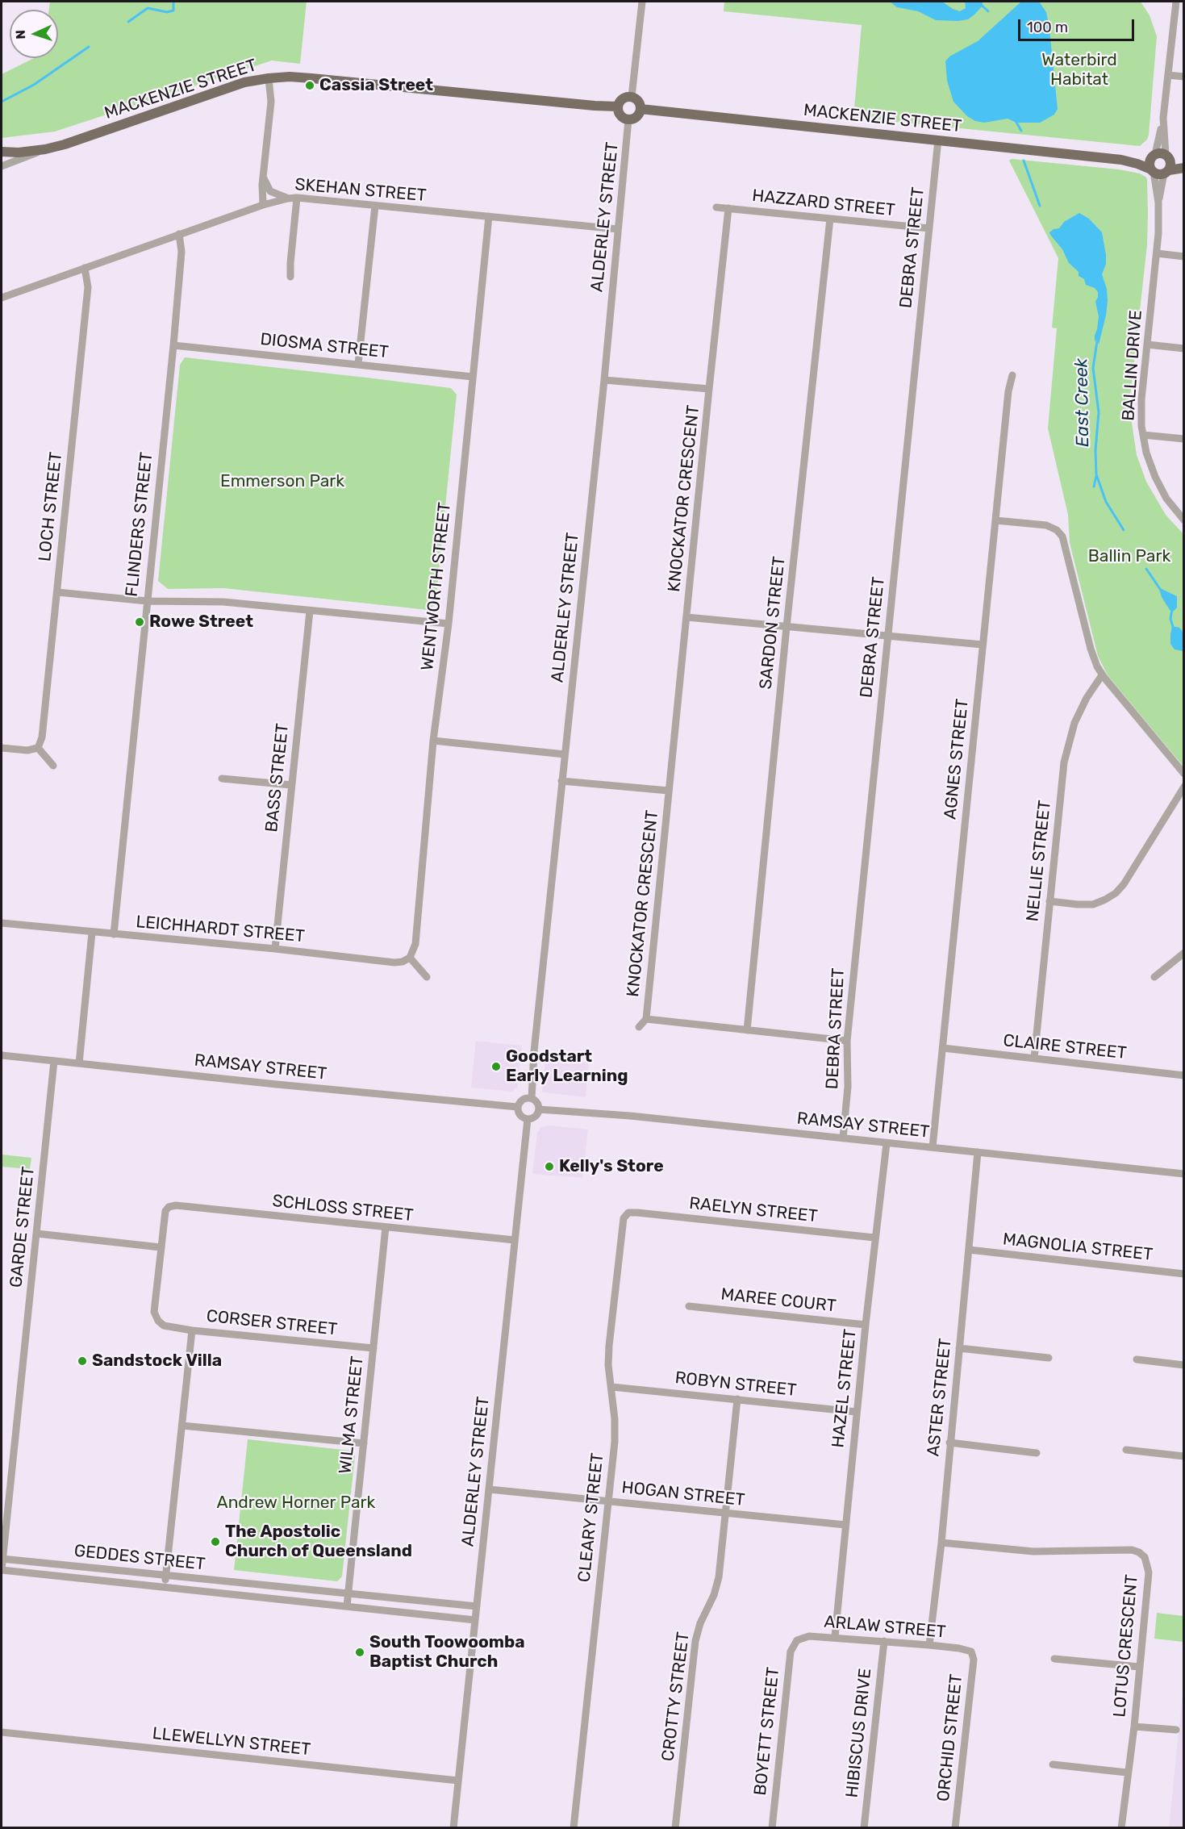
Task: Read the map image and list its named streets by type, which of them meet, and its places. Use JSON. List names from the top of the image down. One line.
{"streets":{"main road":["MACKENZIE STREET"],"street":["SKEHAN STREET","HAZZARD STREET","ALDERLEY STREET","DEBRA STREET","DIOSMA STREET","BALLIN DRIVE","KNOCKATOR CRESCENT","LOCH STREET","FLINDERS STREET","WENTWORTH STREET","SARDON STREET","AGNES STREET","BASS STREET","NELLIE STREET","LEICHHARDT STREET","CLAIRE STREET","RAMSAY STREET","SCHLOSS STREET","RAELYN STREET","GARDE STREET","MAGNOLIA STREET","MAREE COURT","CORSER STREET","ROBYN STREET","HAZEL STREET","ASTER STREET","WILMA STREET","HOGAN STREET","CLEARY STREET","GEDDES STREET","ARLAW STREET","LOTUS CRESCENT","CROTTY STREET","BOYETT STREET","HIBISCUS DRIVE","ORCHID STREET","LLEWELLYN STREET"]},"crossings":[["MACKENZIE STREET","ALDERLEY STREET"],["MACKENZIE STREET","DEBRA STREET"],["MACKENZIE STREET","BALLIN DRIVE"],["SKEHAN STREET","ALDERLEY STREET"],["SKEHAN STREET","LOCH STREET"],["SKEHAN STREET","FLINDERS STREET"],["SKEHAN STREET","WENTWORTH STREET"],["HAZZARD STREET","DEBRA STREET"],["HAZZARD STREET","KNOCKATOR CRESCENT"],["HAZZARD STREET","SARDON STREET"],["ALDERLEY STREET","KNOCKATOR CRESCENT"],["ALDERLEY STREET","RAMSAY STREET"],["ALDERLEY STREET","SCHLOSS STREET"],["ALDERLEY STREET","HOGAN STREET"],["ALDERLEY STREET","GEDDES STREET"],["ALDERLEY STREET","LLEWELLYN STREET"],["DEBRA STREET","KNOCKATOR CRESCENT"],["DEBRA STREET","RAMSAY STREET"],["DIOSMA STREET","FLINDERS STREET"],["DIOSMA STREET","WENTWORTH STREET"],["KNOCKATOR CRESCENT","SARDON STREET"],["FLINDERS STREET","LEICHHARDT STREET"],["WENTWORTH STREET","LEICHHARDT STREET"],["AGNES STREET","CLAIRE STREET"],["AGNES STREET","RAMSAY STREET"],["BASS STREET","LEICHHARDT STREET"],["NELLIE STREET","CLAIRE STREET"],["RAMSAY STREET","GARDE STREET"],["RAMSAY STREET","HAZEL STREET"],["RAMSAY STREET","ASTER STREET"],["SCHLOSS STREET","CORSER STREET"],["SCHLOSS STREET","WILMA STREET"],["RAELYN STREET","HAZEL STREET"],["RAELYN STREET","CLEARY STREET"],["GARDE STREET","GEDDES STREET"],["MAGNOLIA STREET","ASTER STREET"],["MAREE COURT","HAZEL STREET"],["CORSER STREET","WILMA STREET"],["ROBYN STREET","HAZEL STREET"],["ROBYN STREET","CLEARY STREET"],["ROBYN STREET","CROTTY STREET"],["HAZEL STREET","HOGAN STREET"],["HAZEL STREET","ARLAW STREET"],["ASTER STREET","ARLAW STREET"],["ASTER STREET","LOTUS CRESCENT"],["WILMA STREET","GEDDES STREET"],["HOGAN STREET","CLEARY STREET"],["HOGAN STREET","CROTTY STREET"],["ARLAW STREET","BOYETT STREET"],["ARLAW STREET","HIBISCUS DRIVE"],["ARLAW STREET","ORCHID STREET"]],"water":["East Creek"],"parks":["Waterbird Habitat","Emmerson Park","Ballin Park","Andrew Horner Park"],"places":["Cassia Street","Rowe Street","Goodstart Early Learning","Kelly's Store","Sandstock Villa","The Apostolic Church of Queensland","South Toowoomba Baptist Church"],"scale_bar":"100 m","north":"left"}
